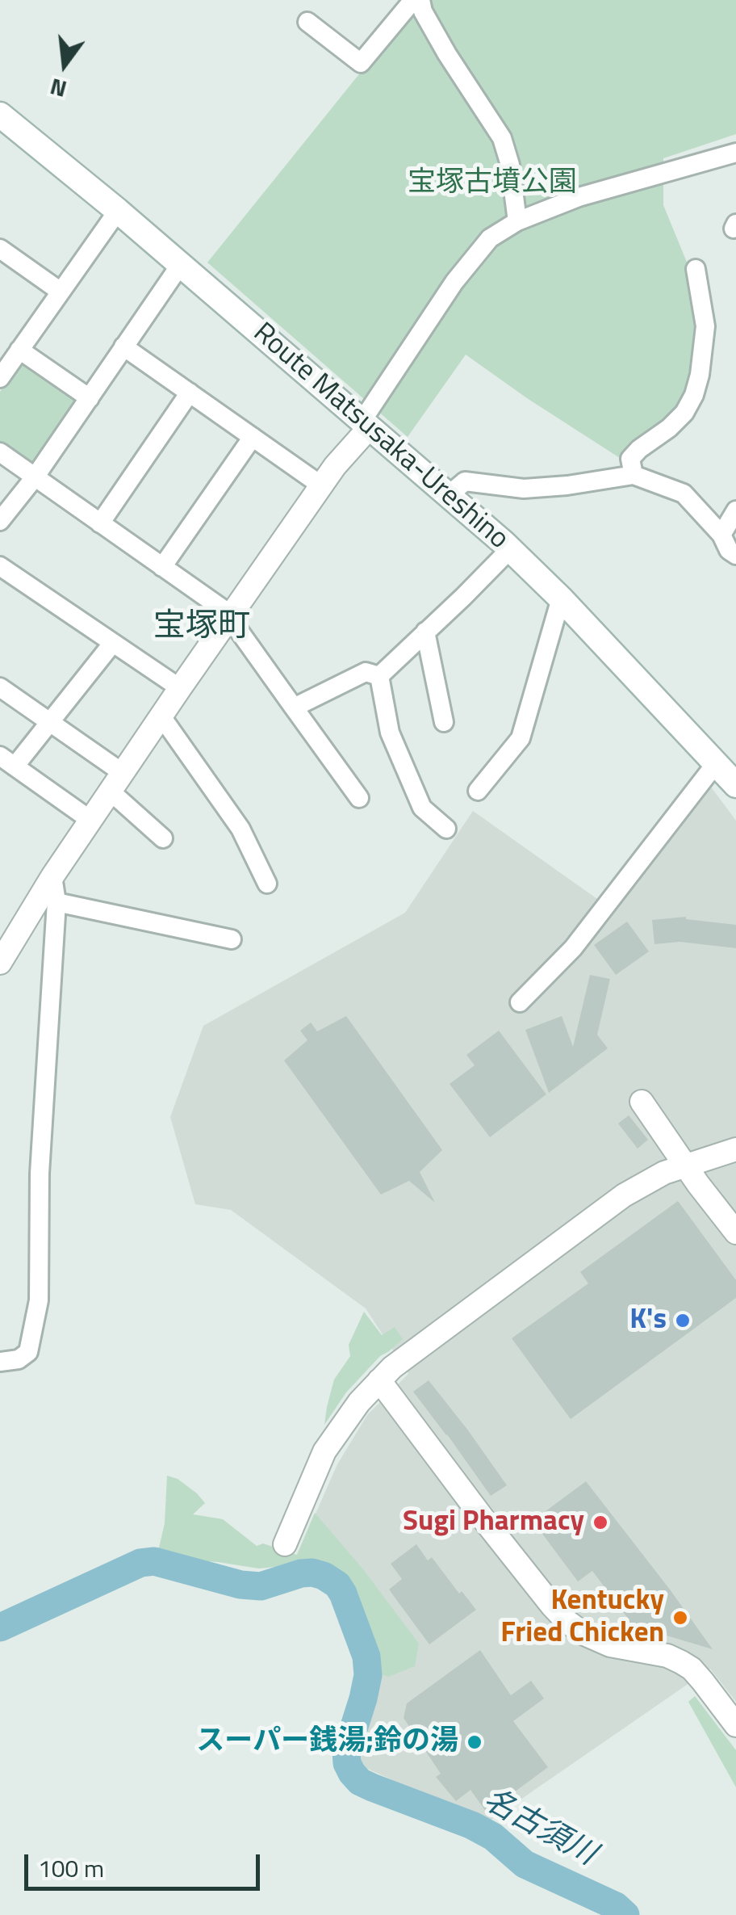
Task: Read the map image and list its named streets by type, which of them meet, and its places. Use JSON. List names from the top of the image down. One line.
{"streets":{"main road":["Route Matsusaka-Ureshino"]},"districts":["宝塚町"],"water":["名古須川"],"parks":["宝塚古墳公園"],"places":["K's","Sugi Pharmacy","Kentucky Fried Chicken","スーパー銭湯;鈴の湯"],"scale_bar":"100 m","north":"bottom"}
